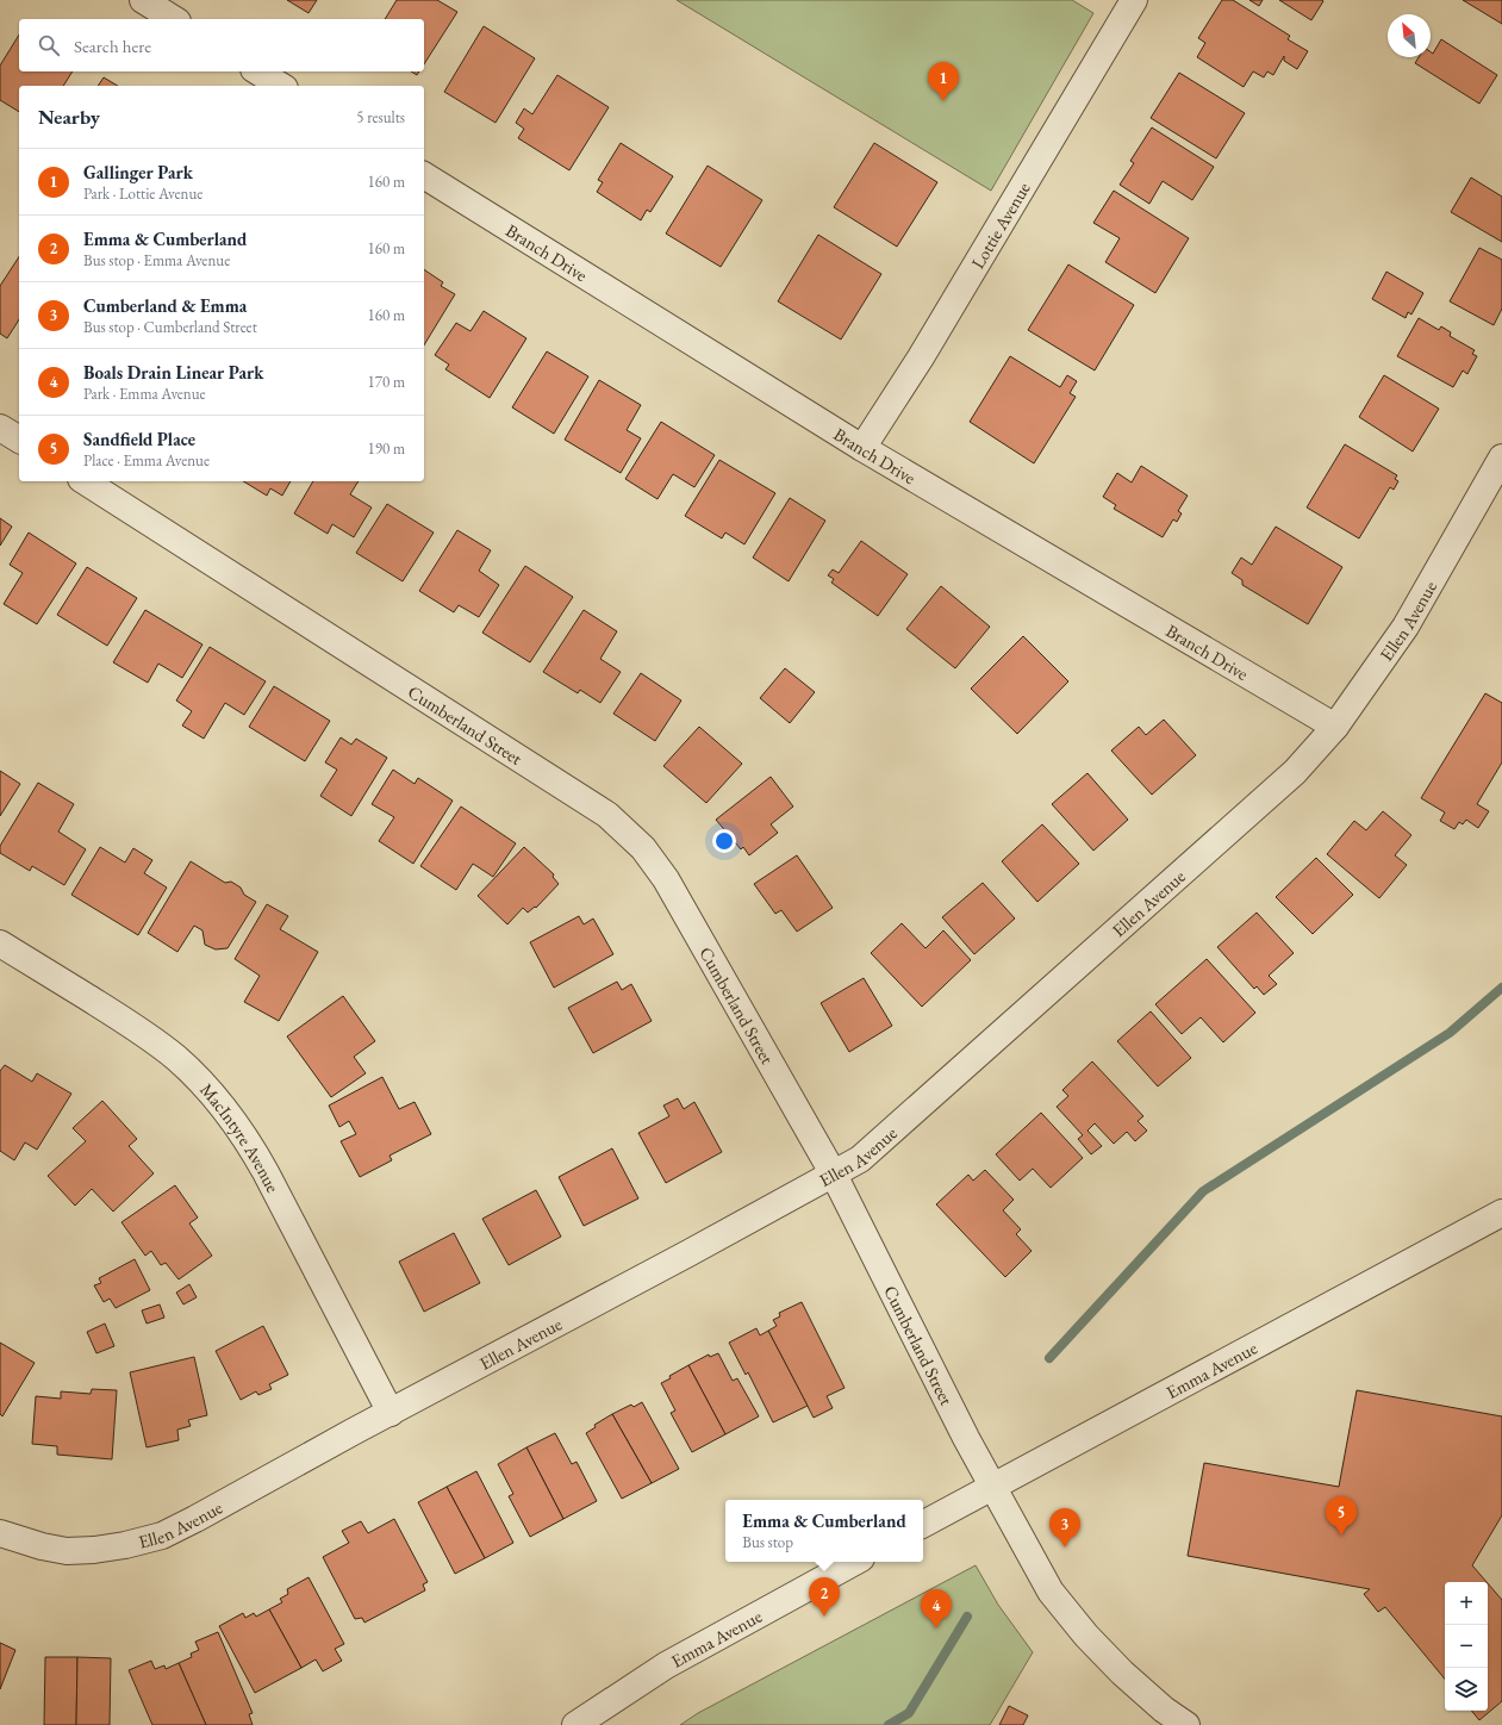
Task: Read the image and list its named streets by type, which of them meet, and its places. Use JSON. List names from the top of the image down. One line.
{"streets":{"street":["Lottie Avenue","Branch Drive","Ellen Avenue","Cumberland Street","MacIntyre Avenue","Emma Avenue"]},"crossings":[["Lottie Avenue","Branch Drive"],["Branch Drive","Ellen Avenue"],["Ellen Avenue","Cumberland Street"],["Ellen Avenue","MacIntyre Avenue"],["Cumberland Street","Emma Avenue"]],"north":"top left","page":{"search":"Search here","pins":["1","5","3","2","4"],"heading":["Nearby","5 results"],"list":[{"mark":"1","name":"Gallinger Park","note":"Park · Lottie Avenue","value":"160 m"},{"mark":"2","name":"Emma & Cumberland","note":"Bus stop · Emma Avenue","value":"160 m"},{"mark":"3","name":"Cumberland & Emma","note":"Bus stop · Cumberland Street","value":"160 m"},{"mark":"4","name":"Boals Drain Linear Park","note":"Park · Emma Avenue","value":"170 m"},{"mark":"5","name":"Sandfield Place","note":"Place · Emma Avenue","value":"190 m"}],"popup":["Emma & Cumberland","Bus stop"],"map_buttons":["+","−"]}}
